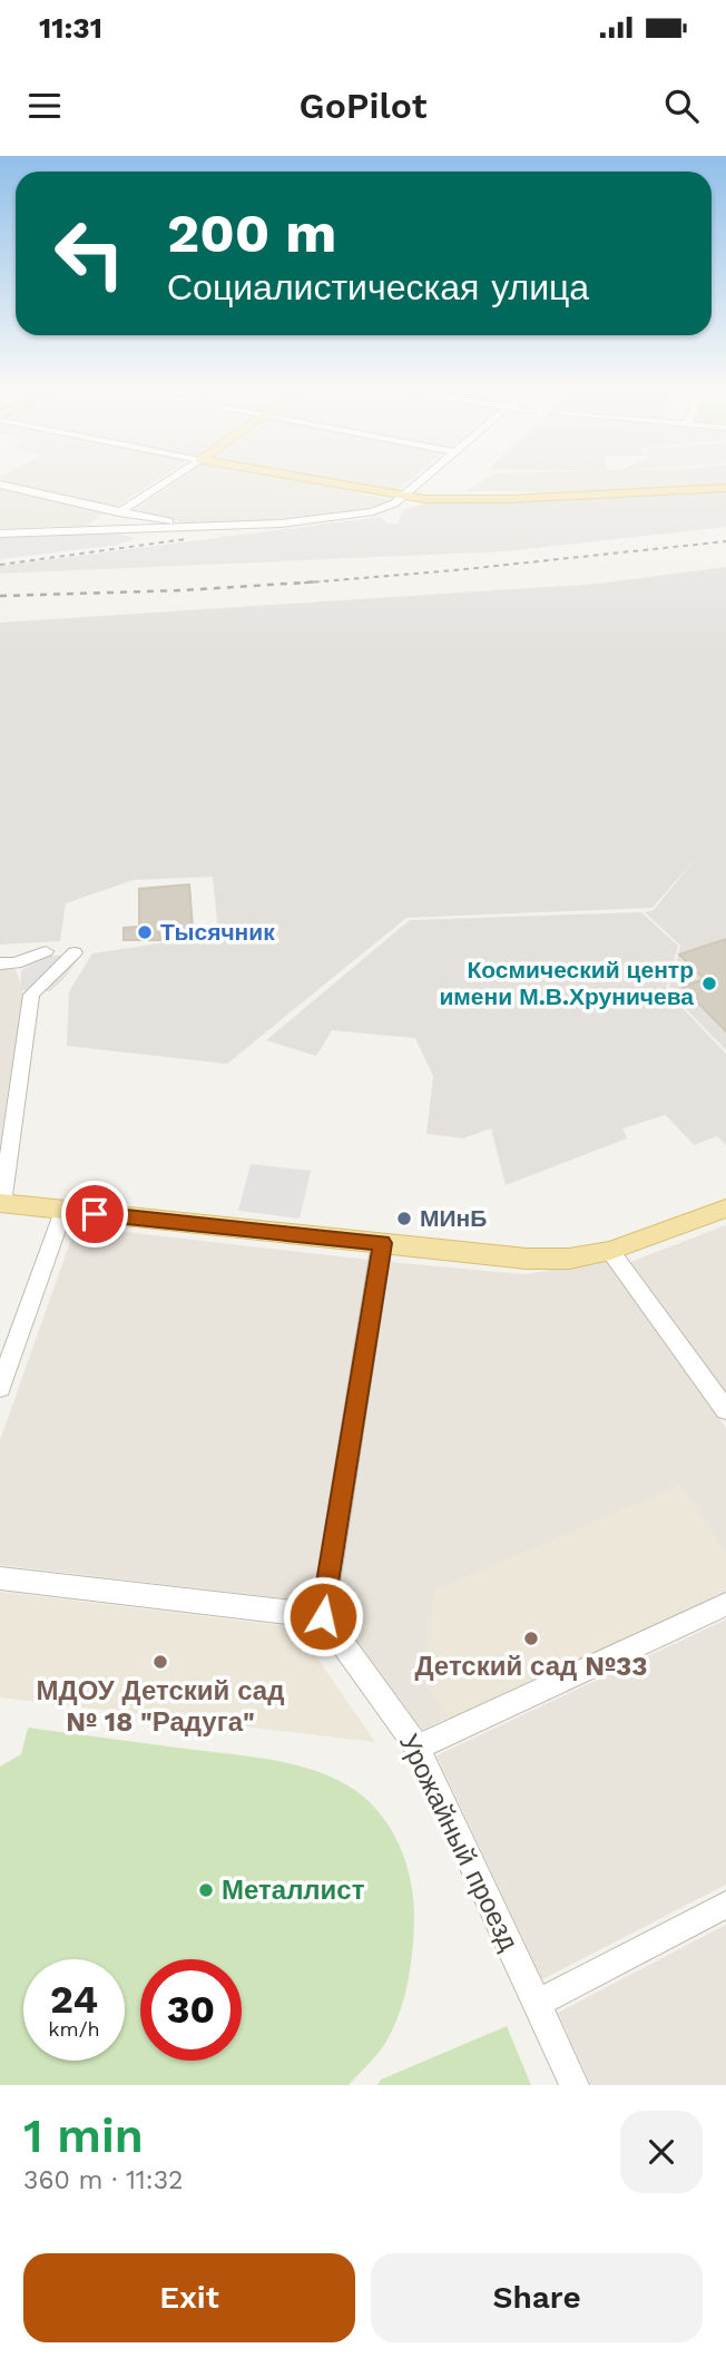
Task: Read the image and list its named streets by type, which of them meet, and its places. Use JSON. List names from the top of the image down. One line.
{"streets":{"street":["Урожайный проезд"]},"places":["Тысячник","Космический центр имени М.В.Хруничева","МИнБ","Детский сад №33","МДОУ Детский сад № 18 \"Радуга\"","Металлист"],"page":{"status":"11:31","header":"GoPilot","turn":["200 m","Социалистическая улица"],"speed":"24 km/h","limit":"30","heading":["1 min","360 m · 11:32"],"buttons":["Exit","Share"]}}
